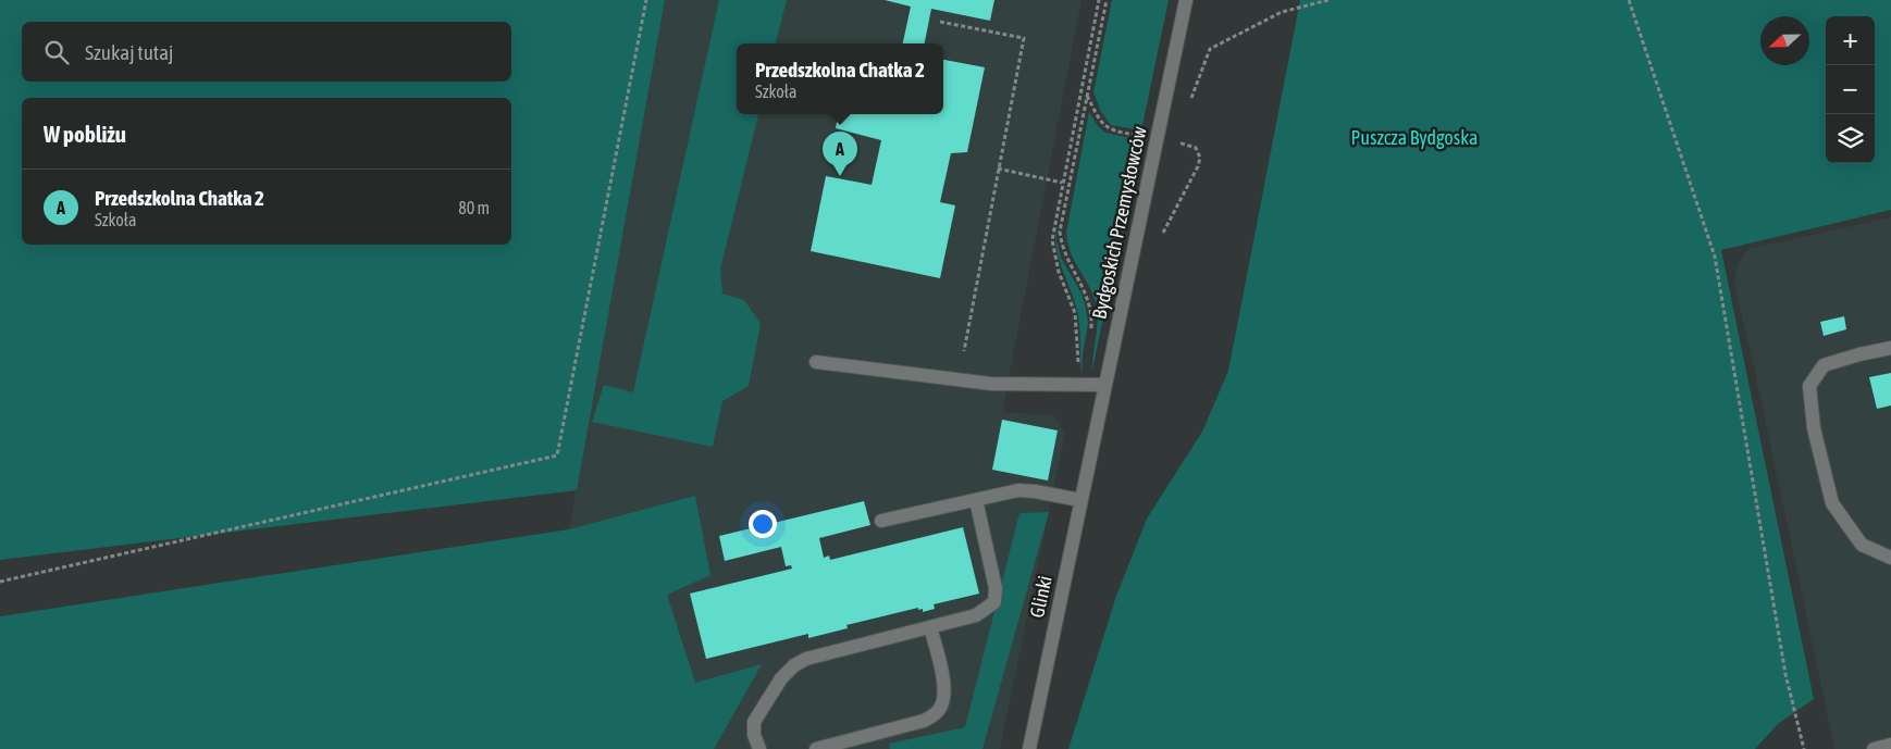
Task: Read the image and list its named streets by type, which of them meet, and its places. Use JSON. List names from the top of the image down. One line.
{"streets":{"street":["Bydgoskich Przemysłowców","Glinki"]},"crossings":[["Bydgoskich Przemysłowców","Glinki"]],"parks":["Puszcza Bydgoska"],"north":"left","page":{"map_buttons":["+","−"],"search":"Szukaj tutaj","popup":["Przedszkolna Chatka 2","Szkoła"],"heading":"W pobliżu","pins":"A","list":[{"mark":"A","name":"Przedszkolna Chatka 2","note":"Szkoła","value":"80 m"}]}}
